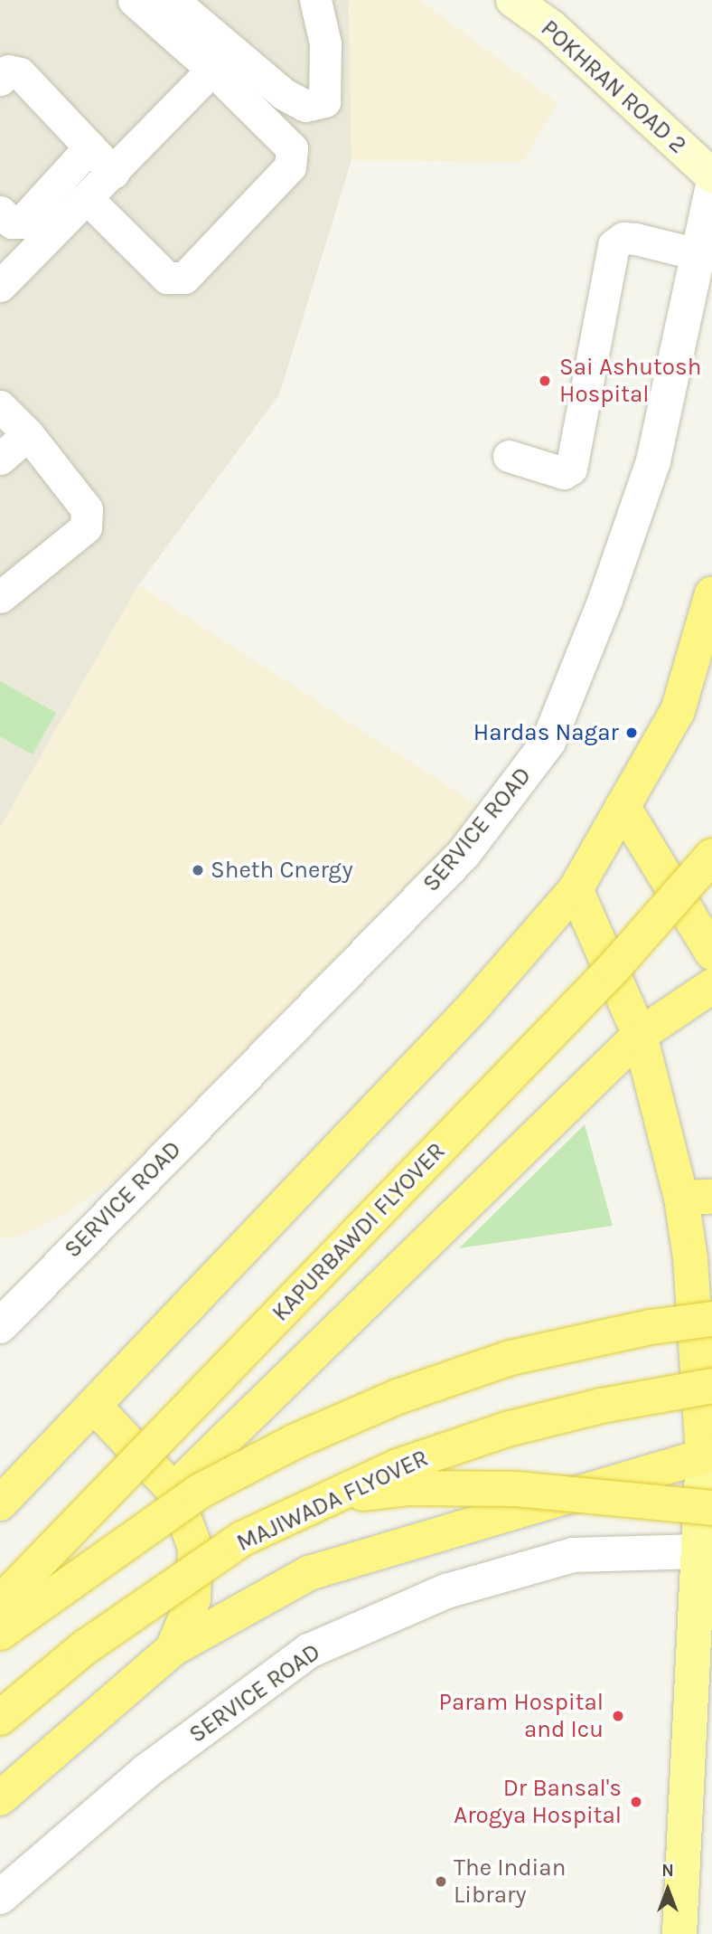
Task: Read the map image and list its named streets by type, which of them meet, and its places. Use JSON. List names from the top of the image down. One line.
{"streets":{"highway":["KAPURBAWDI FLYOVER","MAJIWADA FLYOVER"],"main road":["POKHRAN ROAD 2"],"street":["SERVICE ROAD"]},"places":["Sai Ashutosh Hospital","Hardas Nagar","Sheth Cnergy","Param Hospital and Icu","Dr Bansal's Arogya Hospital","The Indian Library"],"north":"top"}
